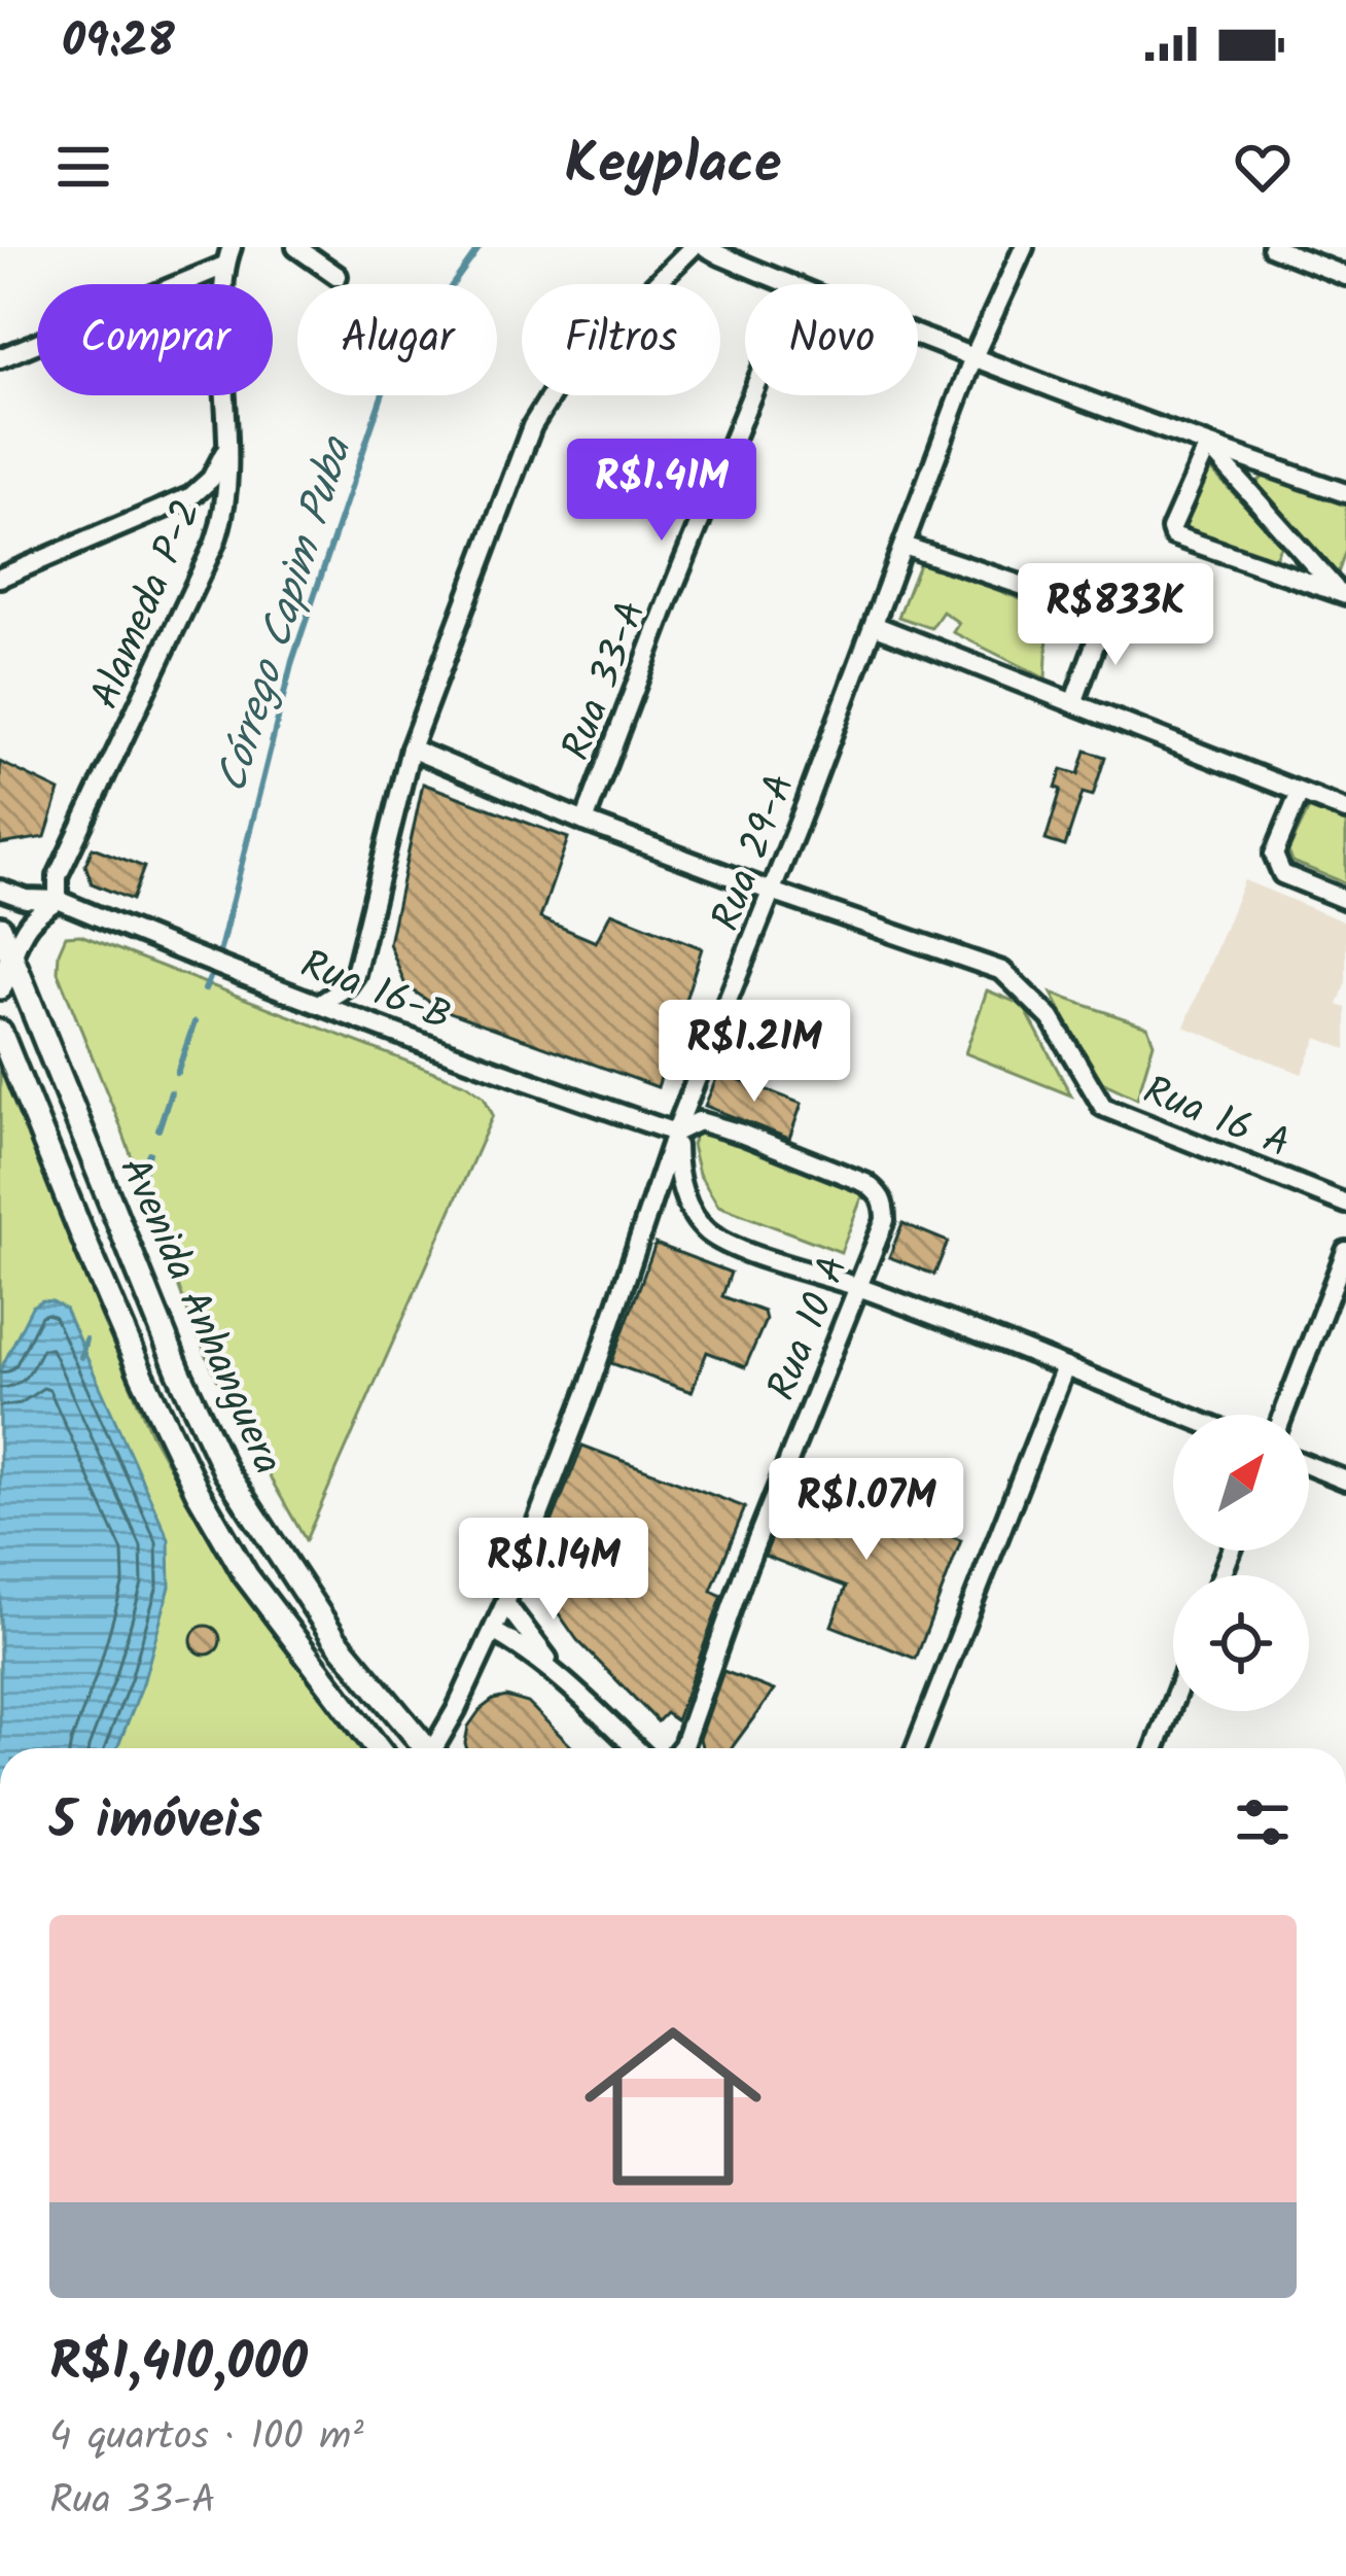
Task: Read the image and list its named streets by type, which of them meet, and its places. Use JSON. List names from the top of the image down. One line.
{"streets":{"main road":["Avenida Anhanguera"],"street":["Alameda P-2","Rua 33-A","Rua 29-A","Rua 16-B","Rua 16 A","Rua 10 A"]},"crossings":[["Alameda P-2","Rua 16-B"],["Rua 33-A","Rua 16 A"],["Rua 29-A","Rua 16-B"],["Rua 29-A","Rua 16 A"],["Rua 29-A","Rua 10 A"],["Rua 16-B","Rua 10 A"]],"water":["Córrego Capim Puba"],"north":"top right","page":{"status":"09:28","header":"Keyplace","chip":["Comprar","Alugar","Filtros","Novo"],"price":["R$1.41M","R$833K","R$1.21M","R$1.07M","R$1.14M"],"heading":"5 imóveis","list":[{"name":"R$1,410,000","note":"4 quartos · 100 m² · Rua 33-A"}]}}
